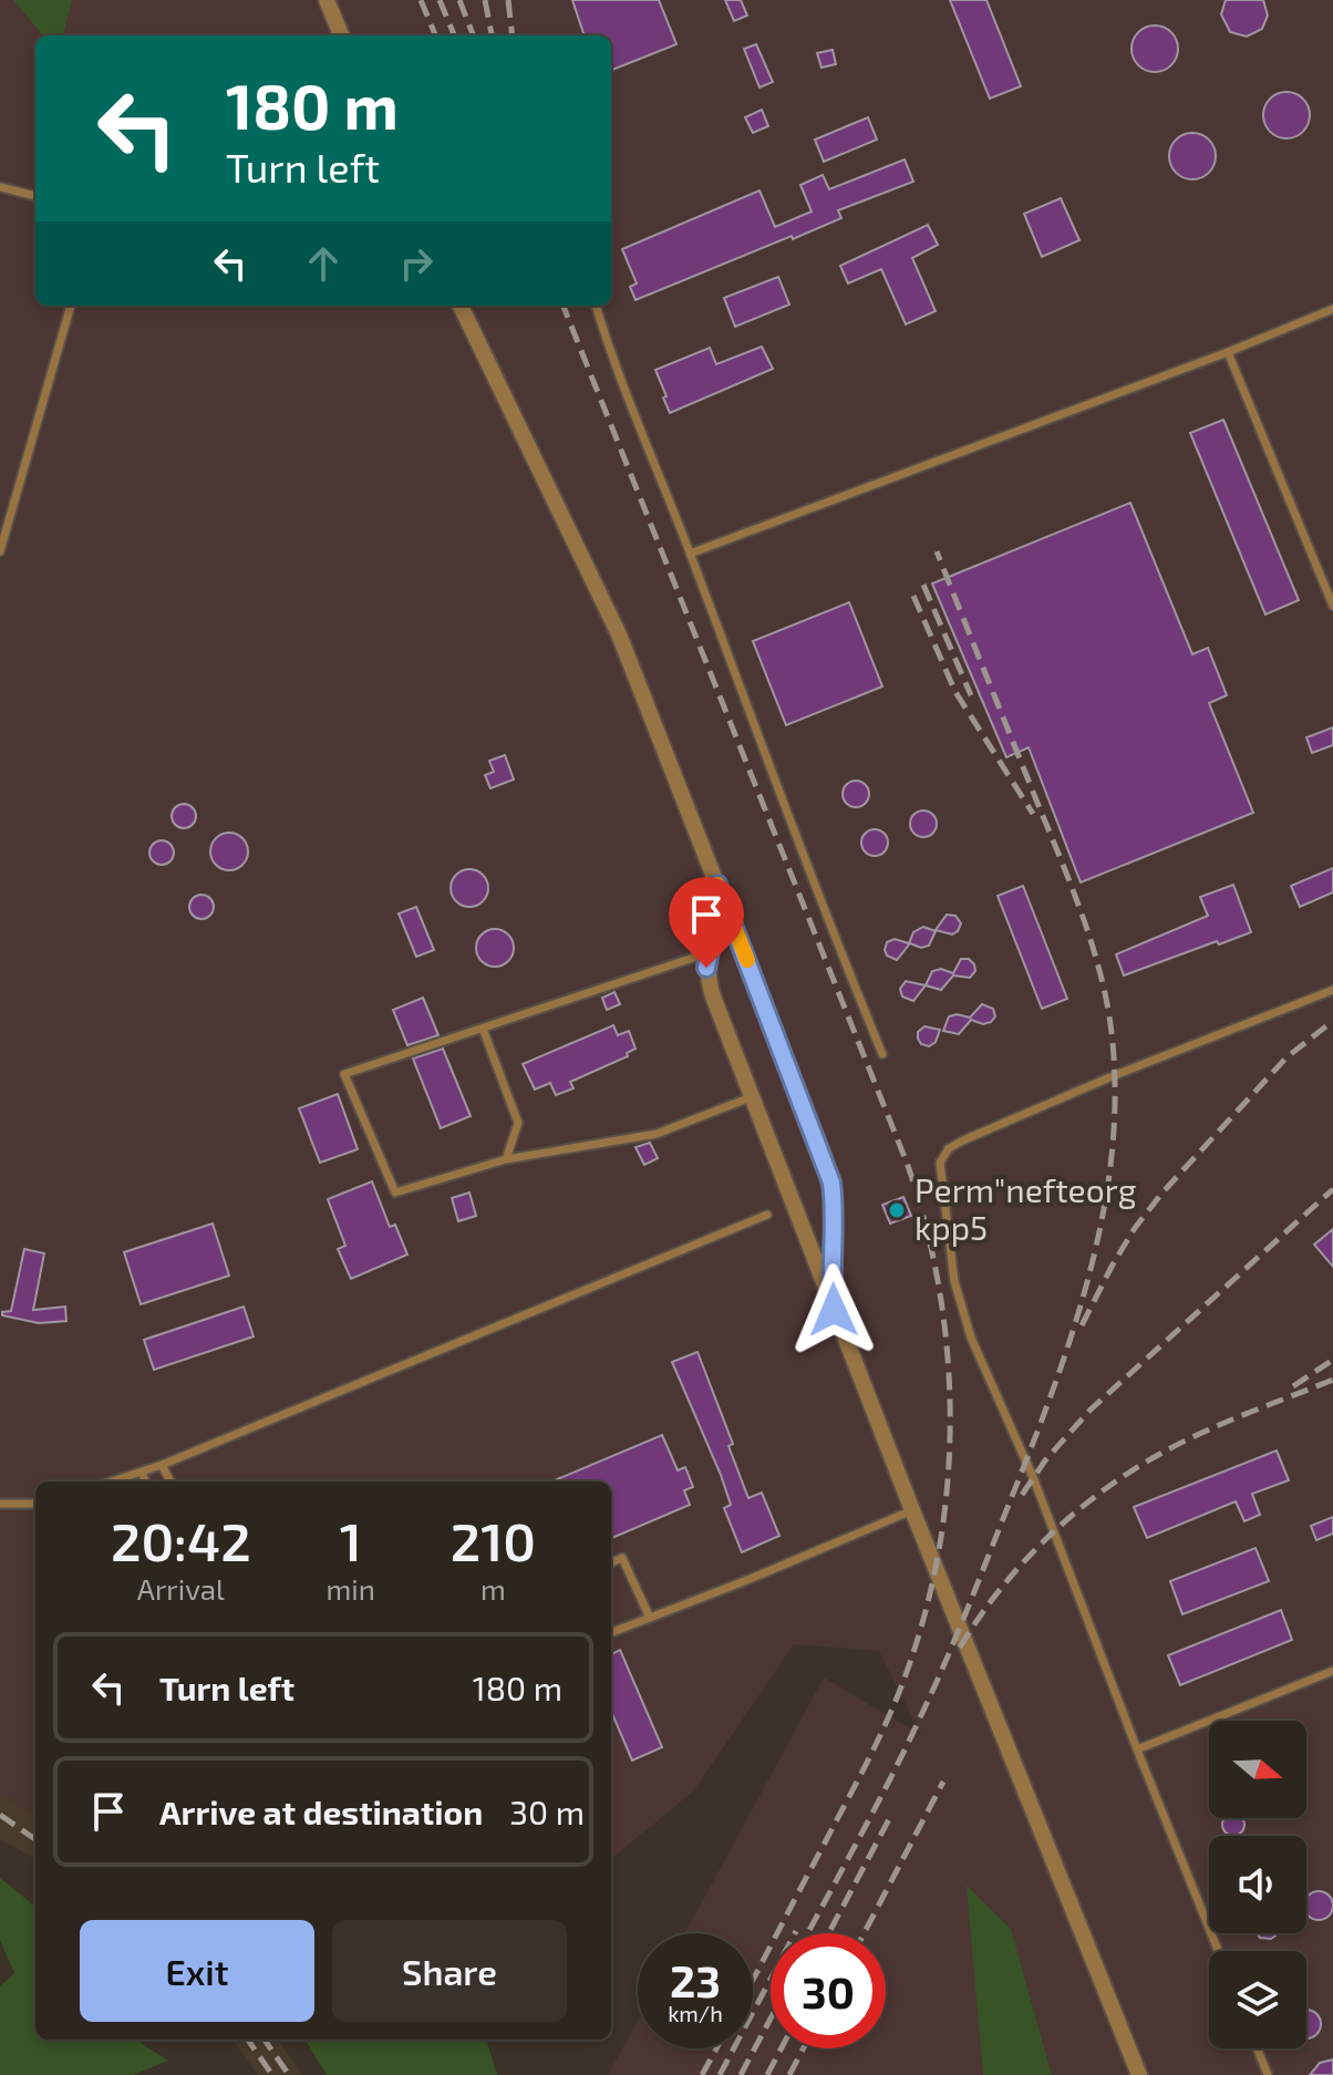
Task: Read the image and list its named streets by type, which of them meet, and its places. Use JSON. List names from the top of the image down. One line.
{"places":["Perm\"nefteorg kpp5"],"north":"right","page":{"turn":["180 m","Turn left"],"eta":["20:42","Arrival","1","min","210","m"],"list":[{"name":"Turn left","value":"180 m"},{"name":"Arrive at destination","value":"30 m"}],"buttons":["Exit","Share"],"speed":"23 km/h","limit":"30"}}
